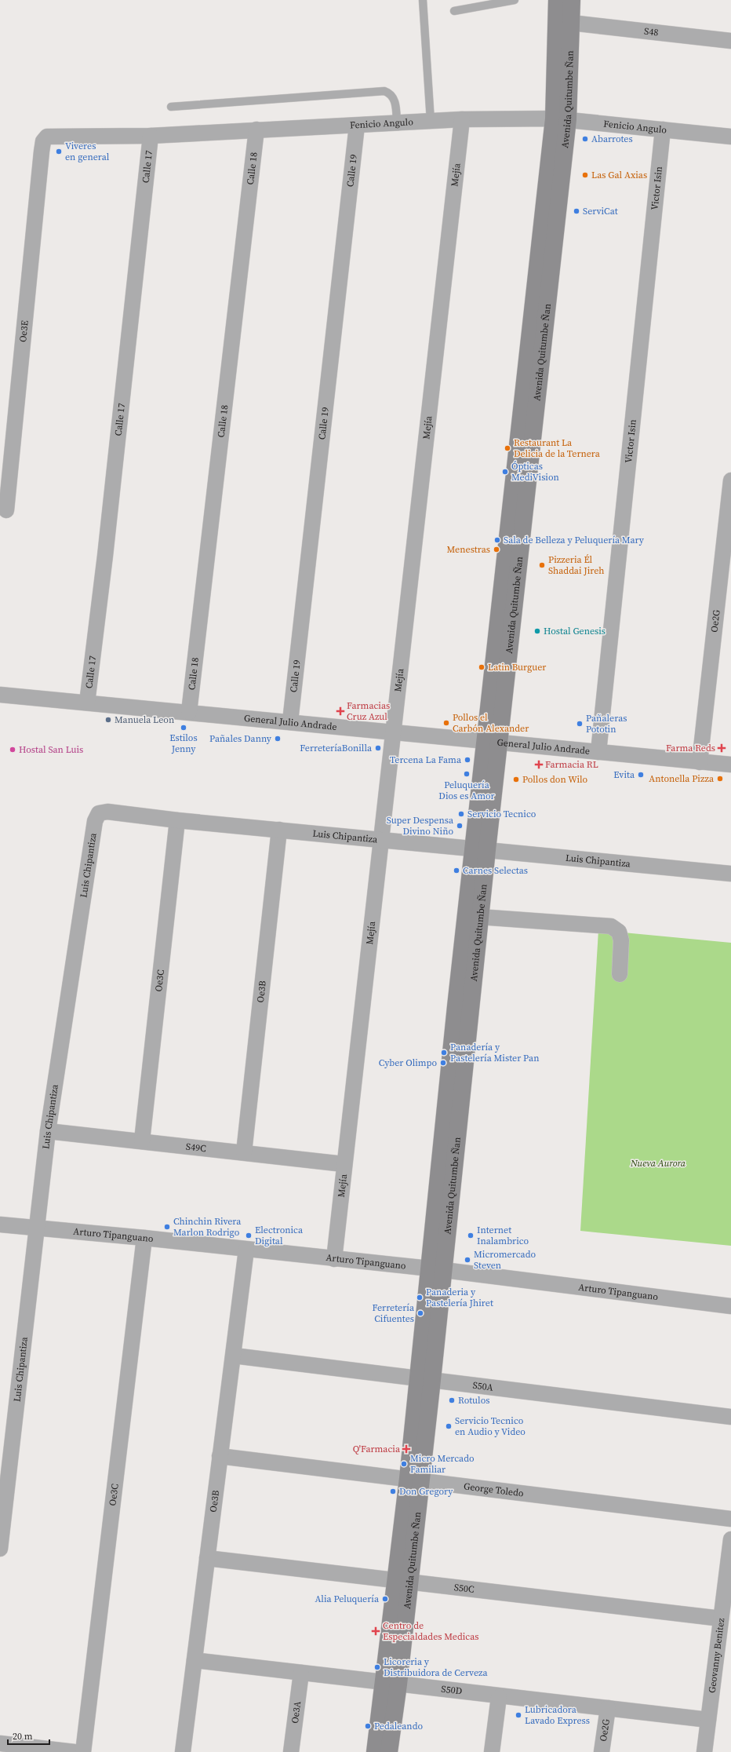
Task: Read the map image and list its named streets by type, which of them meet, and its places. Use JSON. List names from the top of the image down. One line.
{"streets":{"street":["S48","Avenida Quitumbe Ñan","Fenicio Angulo","Calle 17","Calle 18","Calle 19","Mejía","Victor Isin","Oe3E","Oe2G","General Julio Andrade","Luis Chipantiza","Oe3C","Oe3B","S49C","Arturo Tipanguano","S50A","George Toledo","S50C","Geovanny Benitez","S50D","Oe3A"]},"crossings":[["S48","Avenida Quitumbe Ñan"],["Avenida Quitumbe Ñan","Fenicio Angulo"],["Avenida Quitumbe Ñan","General Julio Andrade"],["Avenida Quitumbe Ñan","Luis Chipantiza"],["Avenida Quitumbe Ñan","Arturo Tipanguano"],["Avenida Quitumbe Ñan","S50A"],["Avenida Quitumbe Ñan","George Toledo"],["Avenida Quitumbe Ñan","S50C"],["Avenida Quitumbe Ñan","S50D"],["Fenicio Angulo","Calle 17"],["Fenicio Angulo","Calle 18"],["Fenicio Angulo","Calle 19"],["Fenicio Angulo","Mejía"],["Fenicio Angulo","Victor Isin"],["Fenicio Angulo","Oe3E"],["Calle 17","General Julio Andrade"],["Calle 18","General Julio Andrade"],["Calle 19","General Julio Andrade"],["Mejía","General Julio Andrade"],["Mejía","Luis Chipantiza"],["Mejía","S49C"],["Mejía","Arturo Tipanguano"],["Victor Isin","General Julio Andrade"],["Oe2G","General Julio Andrade"],["Oe2G","S50D"],["Luis Chipantiza","Oe3C"],["Luis Chipantiza","Oe3B"],["Luis Chipantiza","S49C"],["Luis Chipantiza","Arturo Tipanguano"],["Oe3C","S49C"],["Oe3C","Arturo Tipanguano"],["Oe3B","S49C"],["Oe3B","Arturo Tipanguano"],["Oe3B","S50A"],["Oe3B","George Toledo"],["Oe3B","S50C"],["Oe3B","S50D"],["S50C","Geovanny Benitez"],["Geovanny Benitez","S50D"],["S50D","Oe3A"]],"parks":["Nueva Aurora"],"places":{"other":["Abarrotes","Viveres en general","Las Gal Axias","ServiCat","Restaurant La Delicia de la Ternera","Ópticas MediVision","Sala de Belleza y Peluquería Mary","Menestras","Pizzeria Él Shaddai Jireh","Hostal Genesis","Latin Burguer","Manuela Leon","Pollos el Carbón Alexander","Pañaleras Pototin","Estilos Jenny","Pañales Danny","FerreteríaBonilla","Hostal San Luis","Tercena La Fama","Peluquería Dios es Amor","Evita","Antonella Pizza","Pollos don Wilo","Servicio Tecnico","Super Despensa Divino Niño","Carnes Selectas","Panadería y Pastelería Mister Pan","Cyber Olimpo","Chinchin Rivera Marlon Rodrigo","Electronica Digital","Internet Inalambrico","Micromercado Steven","Panaderia y Pastelería Jhiret","Ferretería Cifuentes","Rotulos","Servicio Tecnico en Audio y Video","Micro Mercado Familiar","Don Gregory","Alia Peluquería","Licoreria y Distribuidora de Cerveza","Lubricadora Lavado Express","Pedaleando"],"health":["Farmacias Cruz Azul","Farma Reds","Farmacia RL","Q'Farmacia","Centro de Especialdades Medicas"]},"scale_bar":"20 m"}
